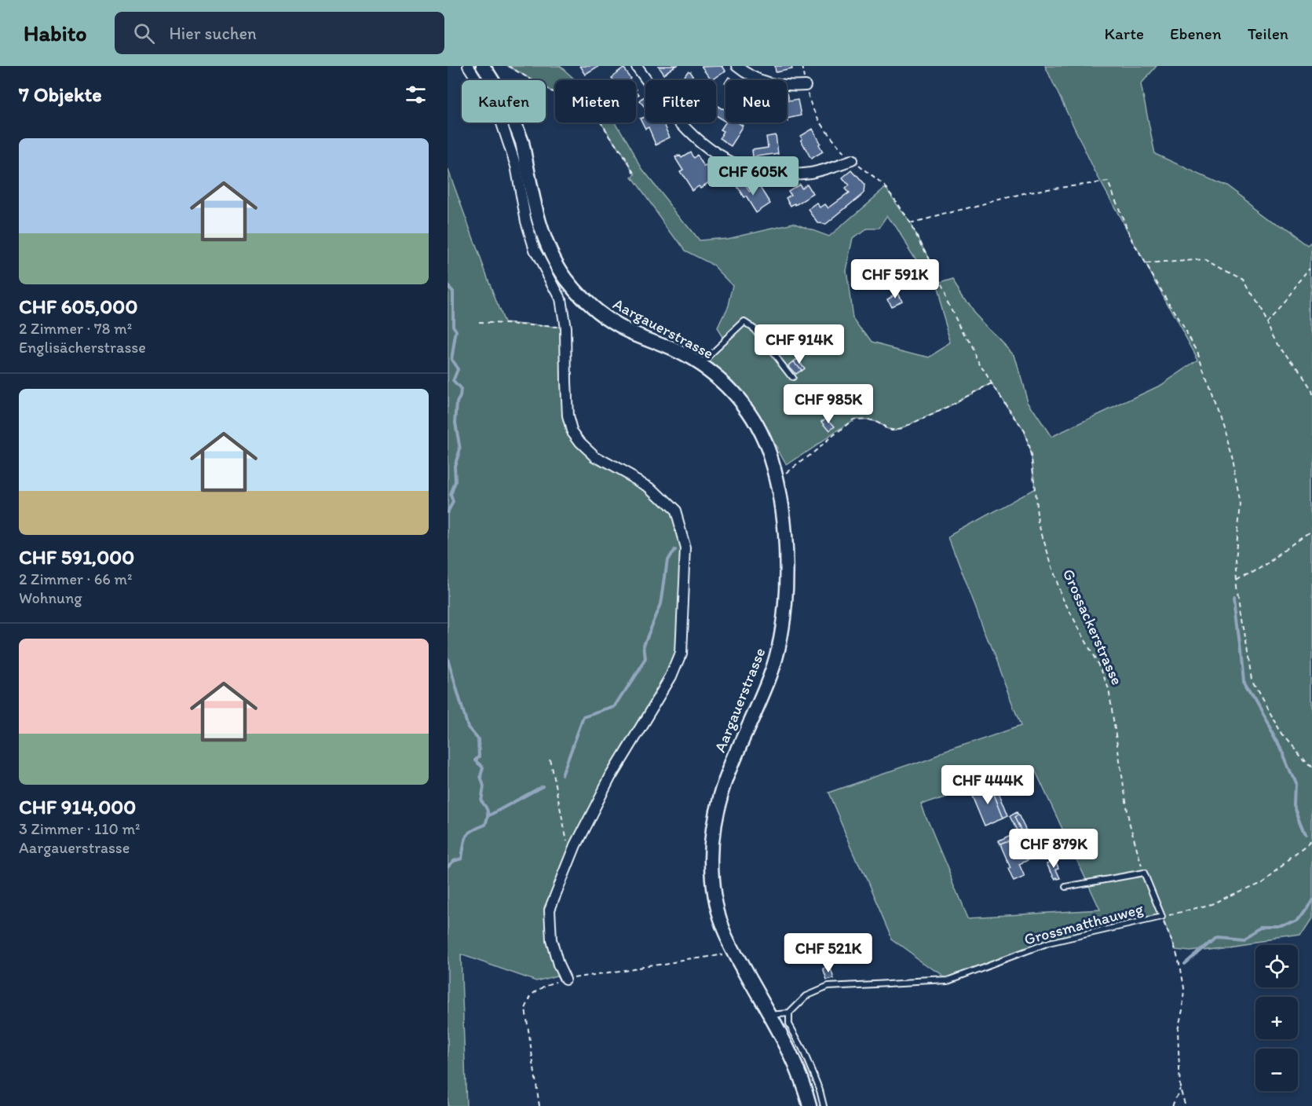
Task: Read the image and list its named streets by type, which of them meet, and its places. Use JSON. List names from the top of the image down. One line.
{"streets":{"main road":["Aargauerstrasse"],"lane":["Grossmatthauweg"],"path":["Grossackerstrasse"]},"page":{"header":"Habito","search":"Hier suchen","nav":["Karte","Ebenen","Teilen"],"heading":"7 Objekte","chip":["Kaufen","Mieten","Filter","Neu"],"list":[{"name":"CHF 605,000","note":"2 Zimmer · 78 m² · Englisächerstrasse"},{"name":"CHF 591,000","note":"2 Zimmer · 66 m² · Wohnung"},{"name":"CHF 914,000","note":"3 Zimmer · 110 m² · Aargauerstrasse"}],"price":["CHF 605K","CHF 591K","CHF 914K","CHF 985K","CHF 444K","CHF 879K","CHF 521K"],"map_buttons":["+","−"]}}
